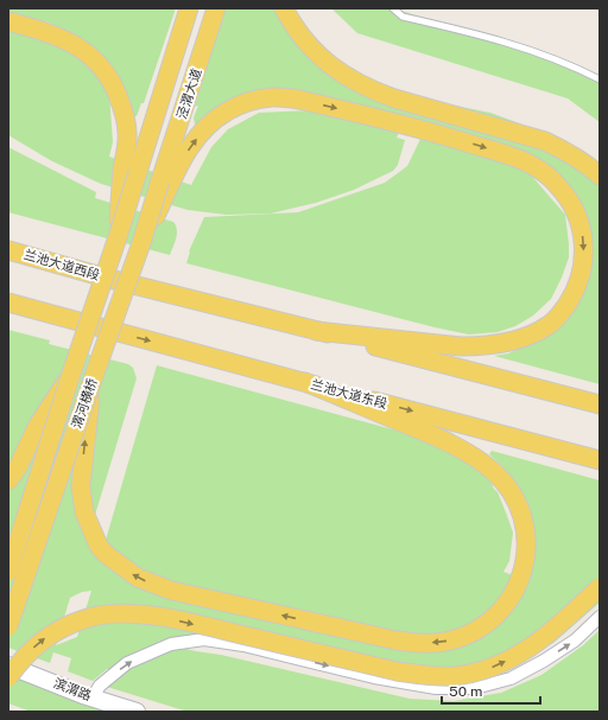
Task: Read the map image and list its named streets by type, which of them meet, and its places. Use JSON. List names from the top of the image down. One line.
{"streets":{"main road":["泾渭大道","兰池大道西段","兰池大道东段","渭河横桥","滨渭路"]},"crossings":[["泾渭大道","渭河横桥"]],"scale_bar":"50 m"}
